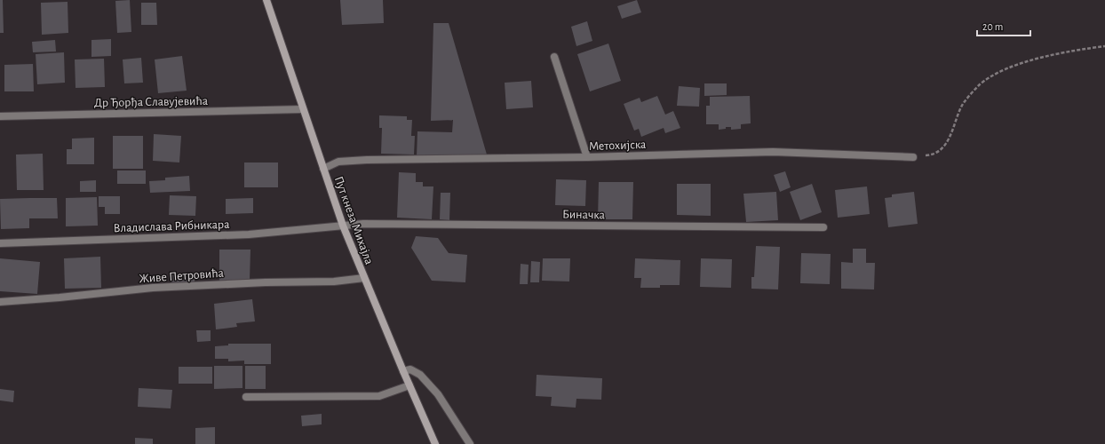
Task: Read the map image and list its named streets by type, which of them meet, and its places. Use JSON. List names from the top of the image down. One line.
{"streets":{"main road":["Пут кнеза Михајла"],"street":["Др Ђорђа Славујевића","Метохијска","Биначка","Владислава Рибникара","Живе Петровића"]},"crossings":[["Др Ђорђа Славујевића","Пут кнеза Михајла"],["Метохијска","Пут кнеза Михајла"],["Биначка","Пут кнеза Михајла"],["Биначка","Владислава Рибникара"],["Пут кнеза Михајла","Владислава Рибникара"],["Пут кнеза Михајла","Живе Петровића"]],"scale_bar":"20 m"}
